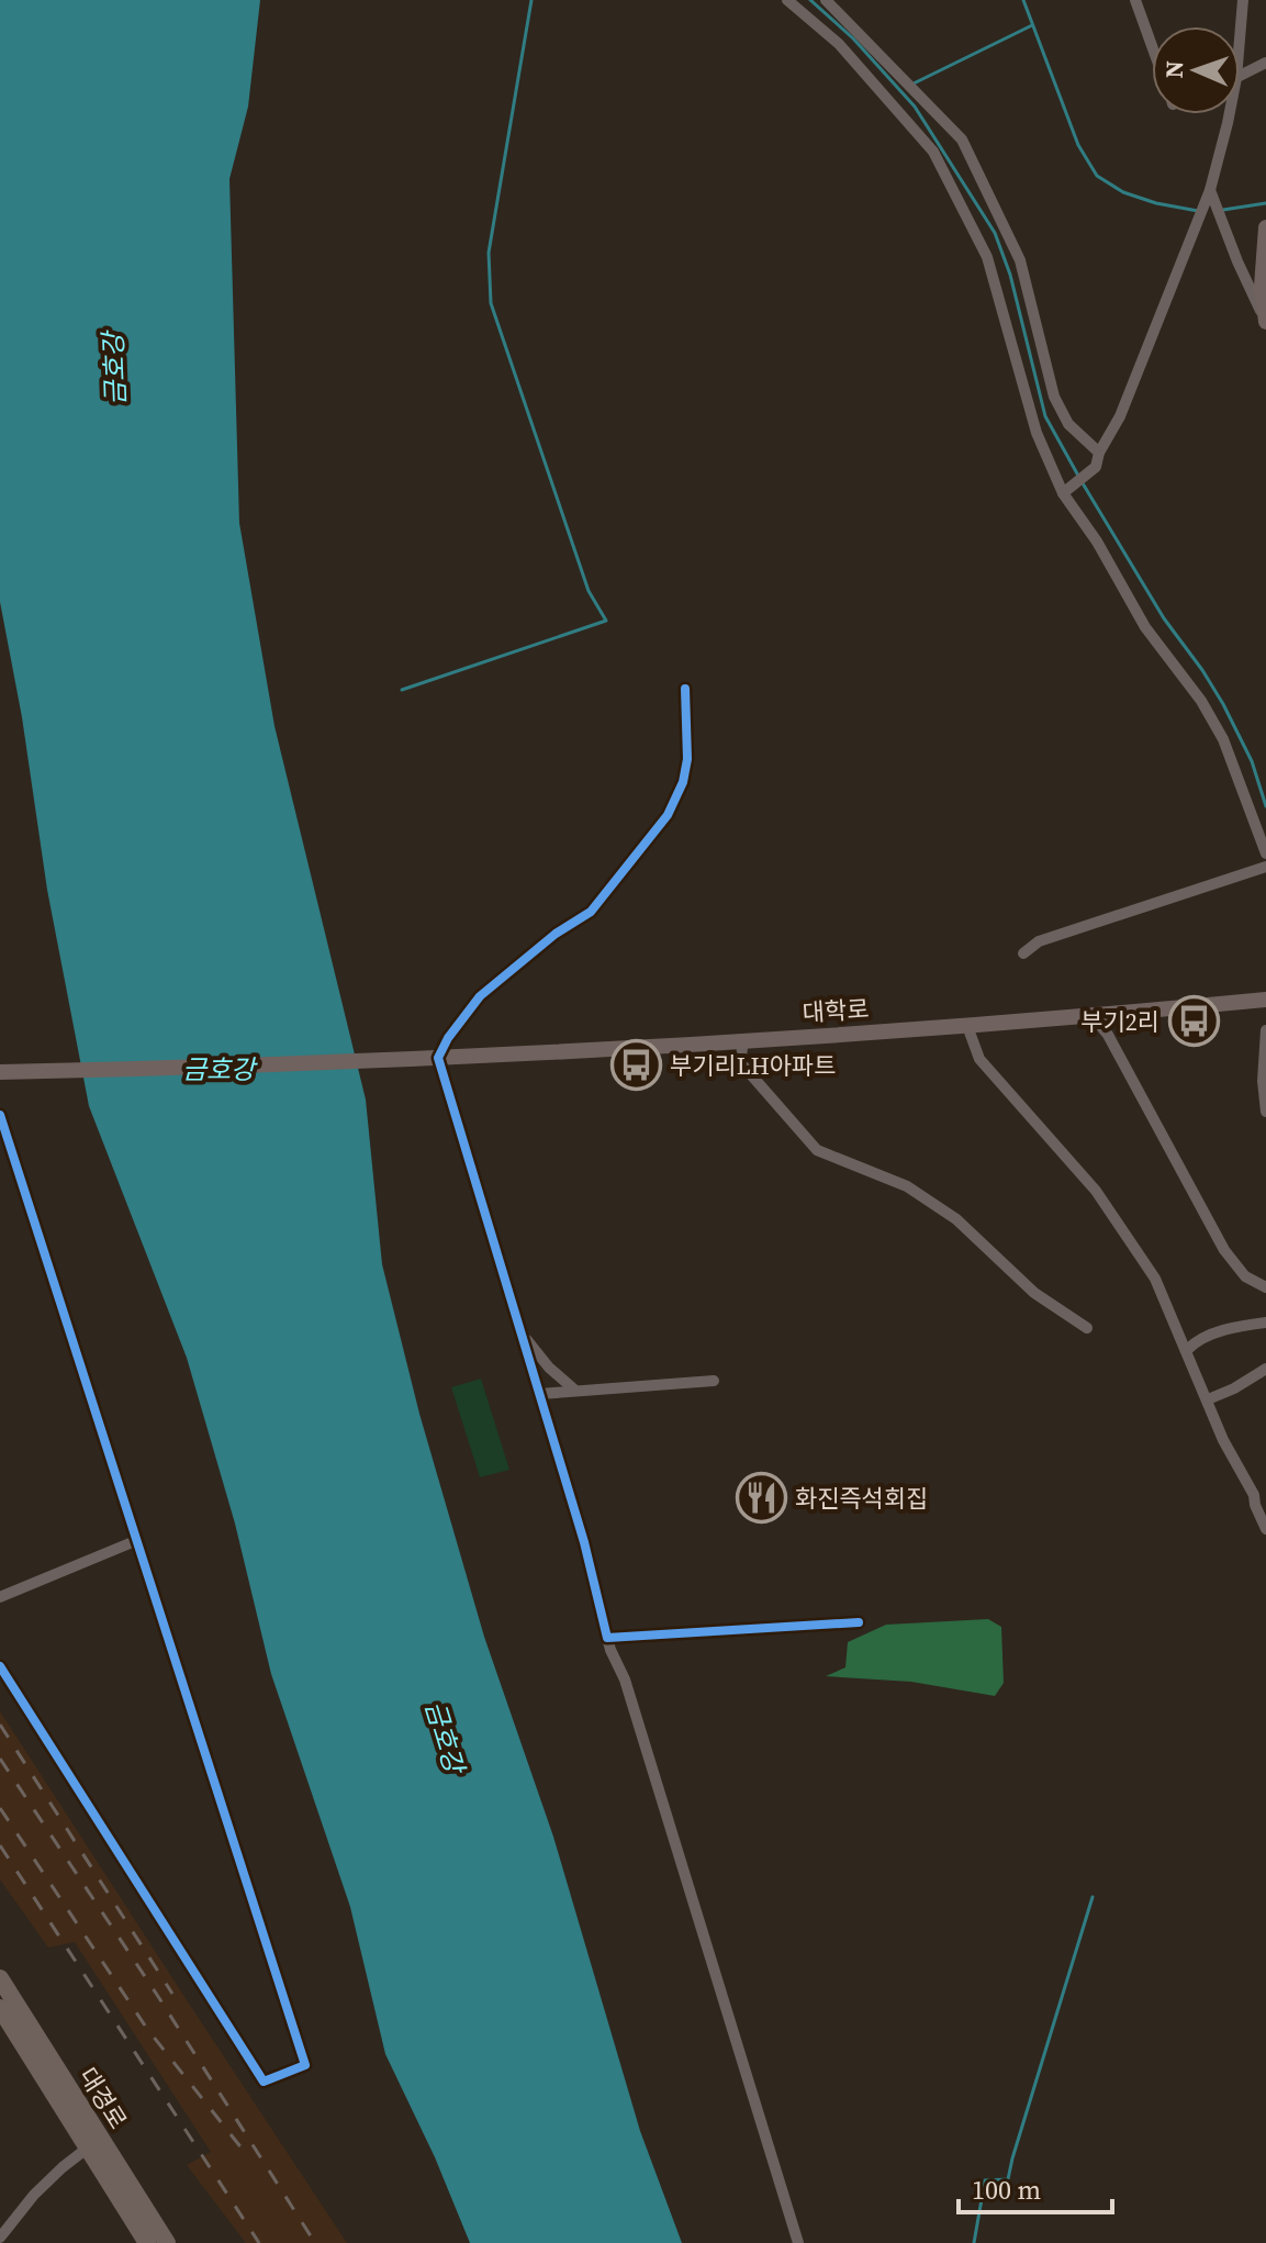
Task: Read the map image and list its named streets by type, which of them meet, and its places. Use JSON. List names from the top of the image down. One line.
{"streets":{"main road":["대학로","대경로"]},"water":["금호강"],"places":{"bus stop":["부기2리","부기리LH아파트"],"restaurant":["화진즉석회집"]},"scale_bar":"100 m","north":"left"}
